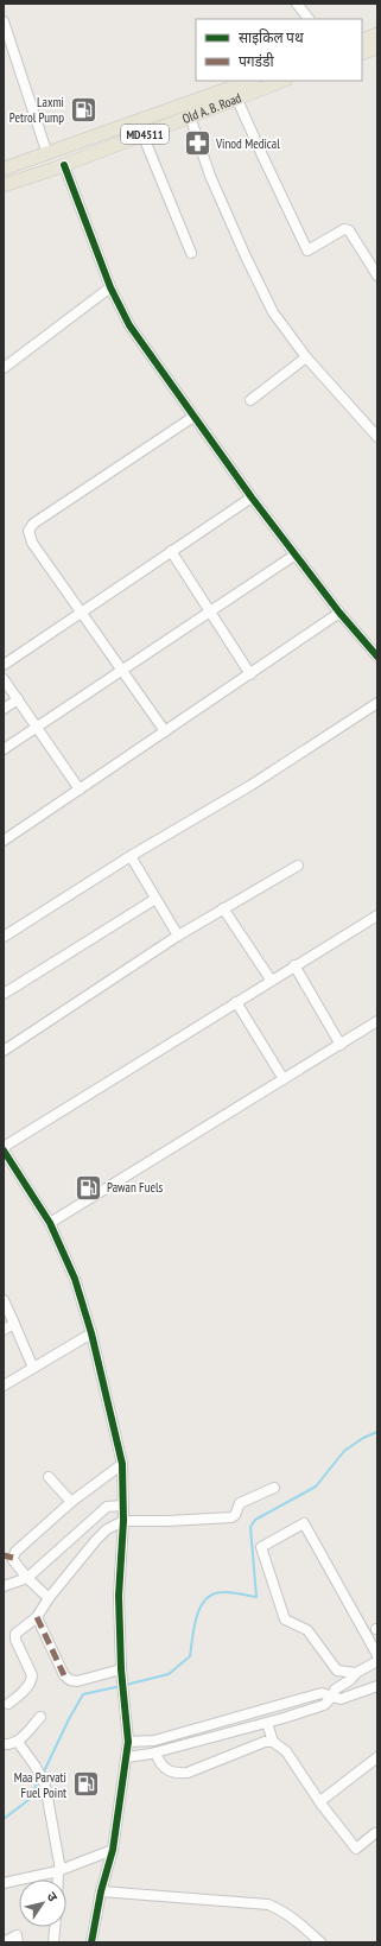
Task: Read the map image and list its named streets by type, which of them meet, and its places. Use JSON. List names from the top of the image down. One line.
{"streets":{"main road":["Old A. B. Road","MD4511"]},"places":{"fuel station":["Laxmi Petrol Pump","Pawan Fuels","Maa Parvati Fuel Point"],"pharmacy":["Vinod Medical"]},"legend":["साइकिल पथ","पगडंडी"],"north":"top right"}
